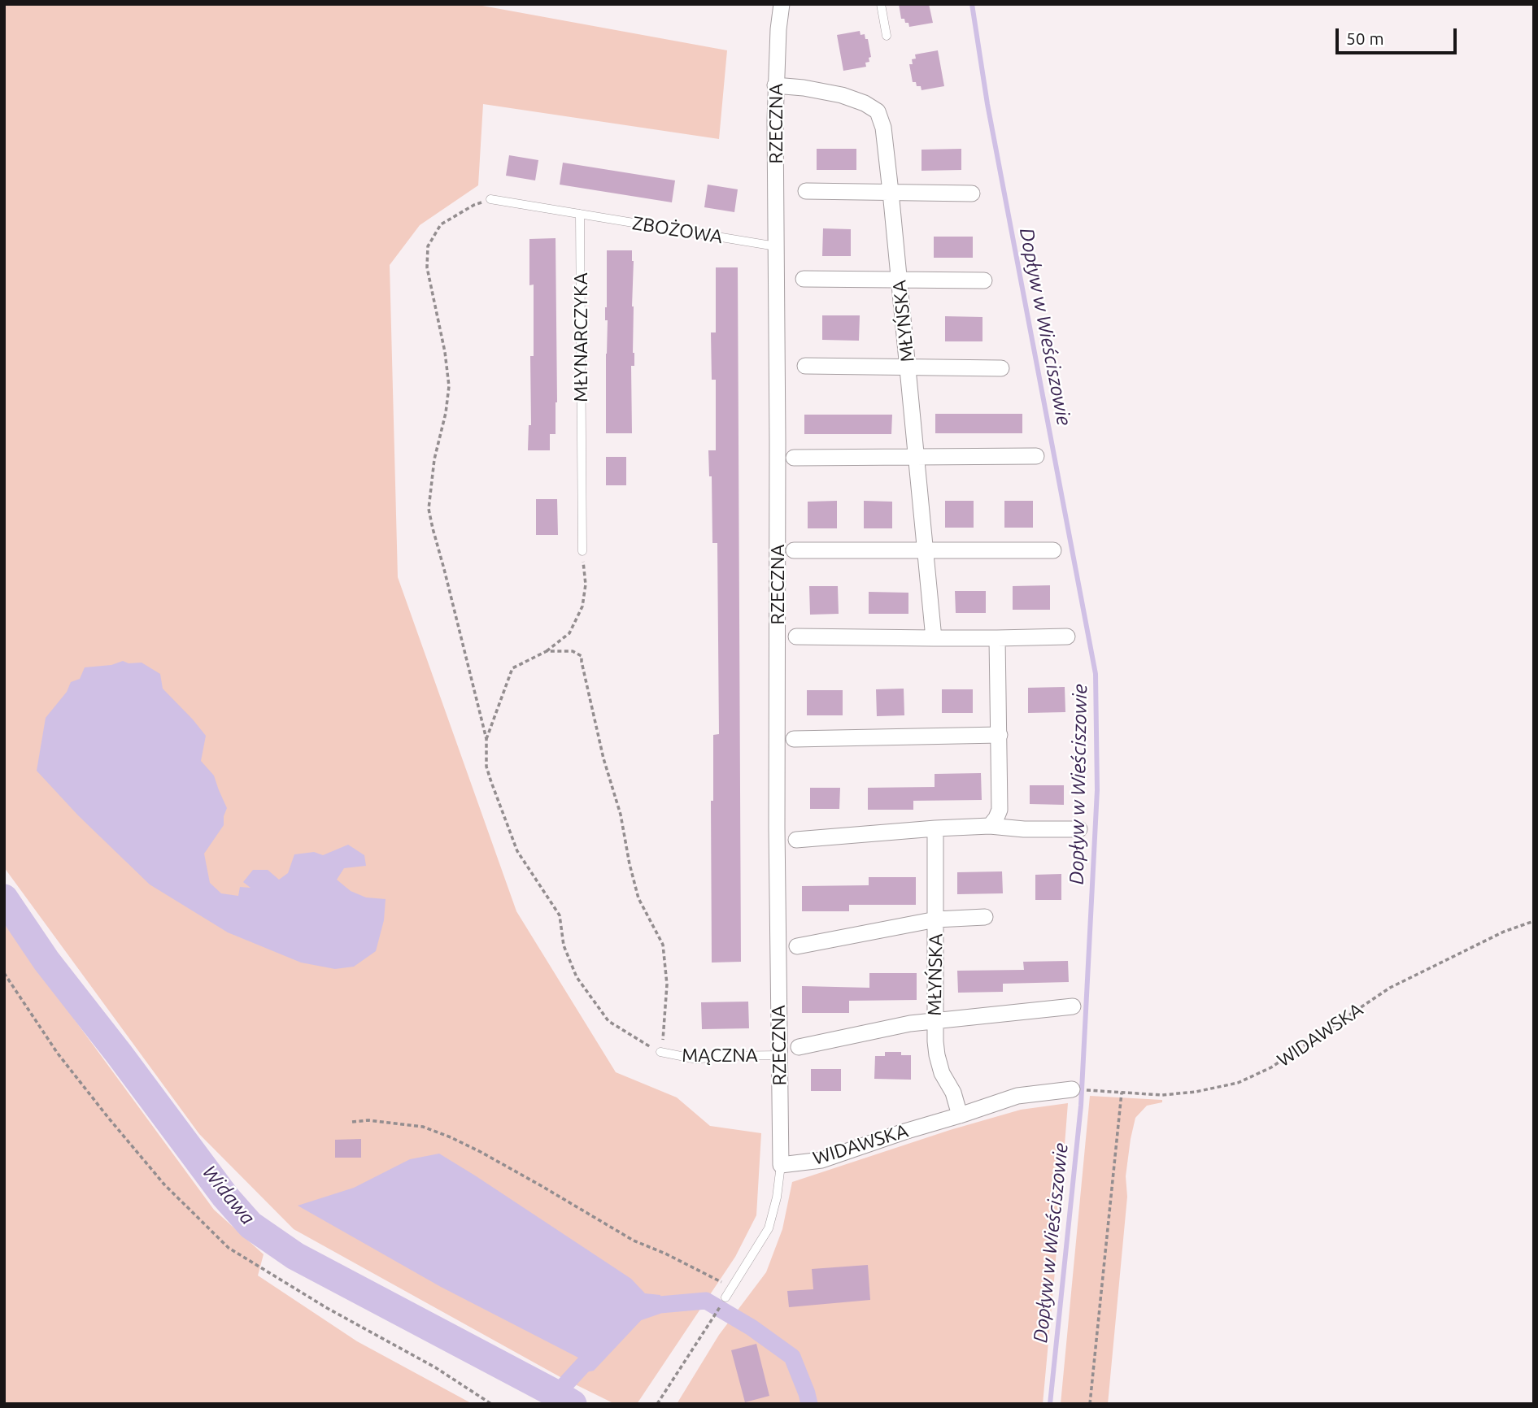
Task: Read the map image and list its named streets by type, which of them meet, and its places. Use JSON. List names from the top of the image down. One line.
{"streets":{"street":["RZECZNA","MŁYŃSKA","WIDAWSKA"],"lane":["ZBOŻOWA","MŁYNARCZYKA","MĄCZNA"]},"crossings":[["RZECZNA","ZBOŻOWA"],["RZECZNA","MŁYŃSKA"],["RZECZNA","WIDAWSKA"],["RZECZNA","MĄCZNA"],["ZBOŻOWA","MŁYNARCZYKA"],["MŁYŃSKA","WIDAWSKA"]],"water":["Dopływ w Wieściszowie","Widawa"],"scale_bar":"50 m"}
